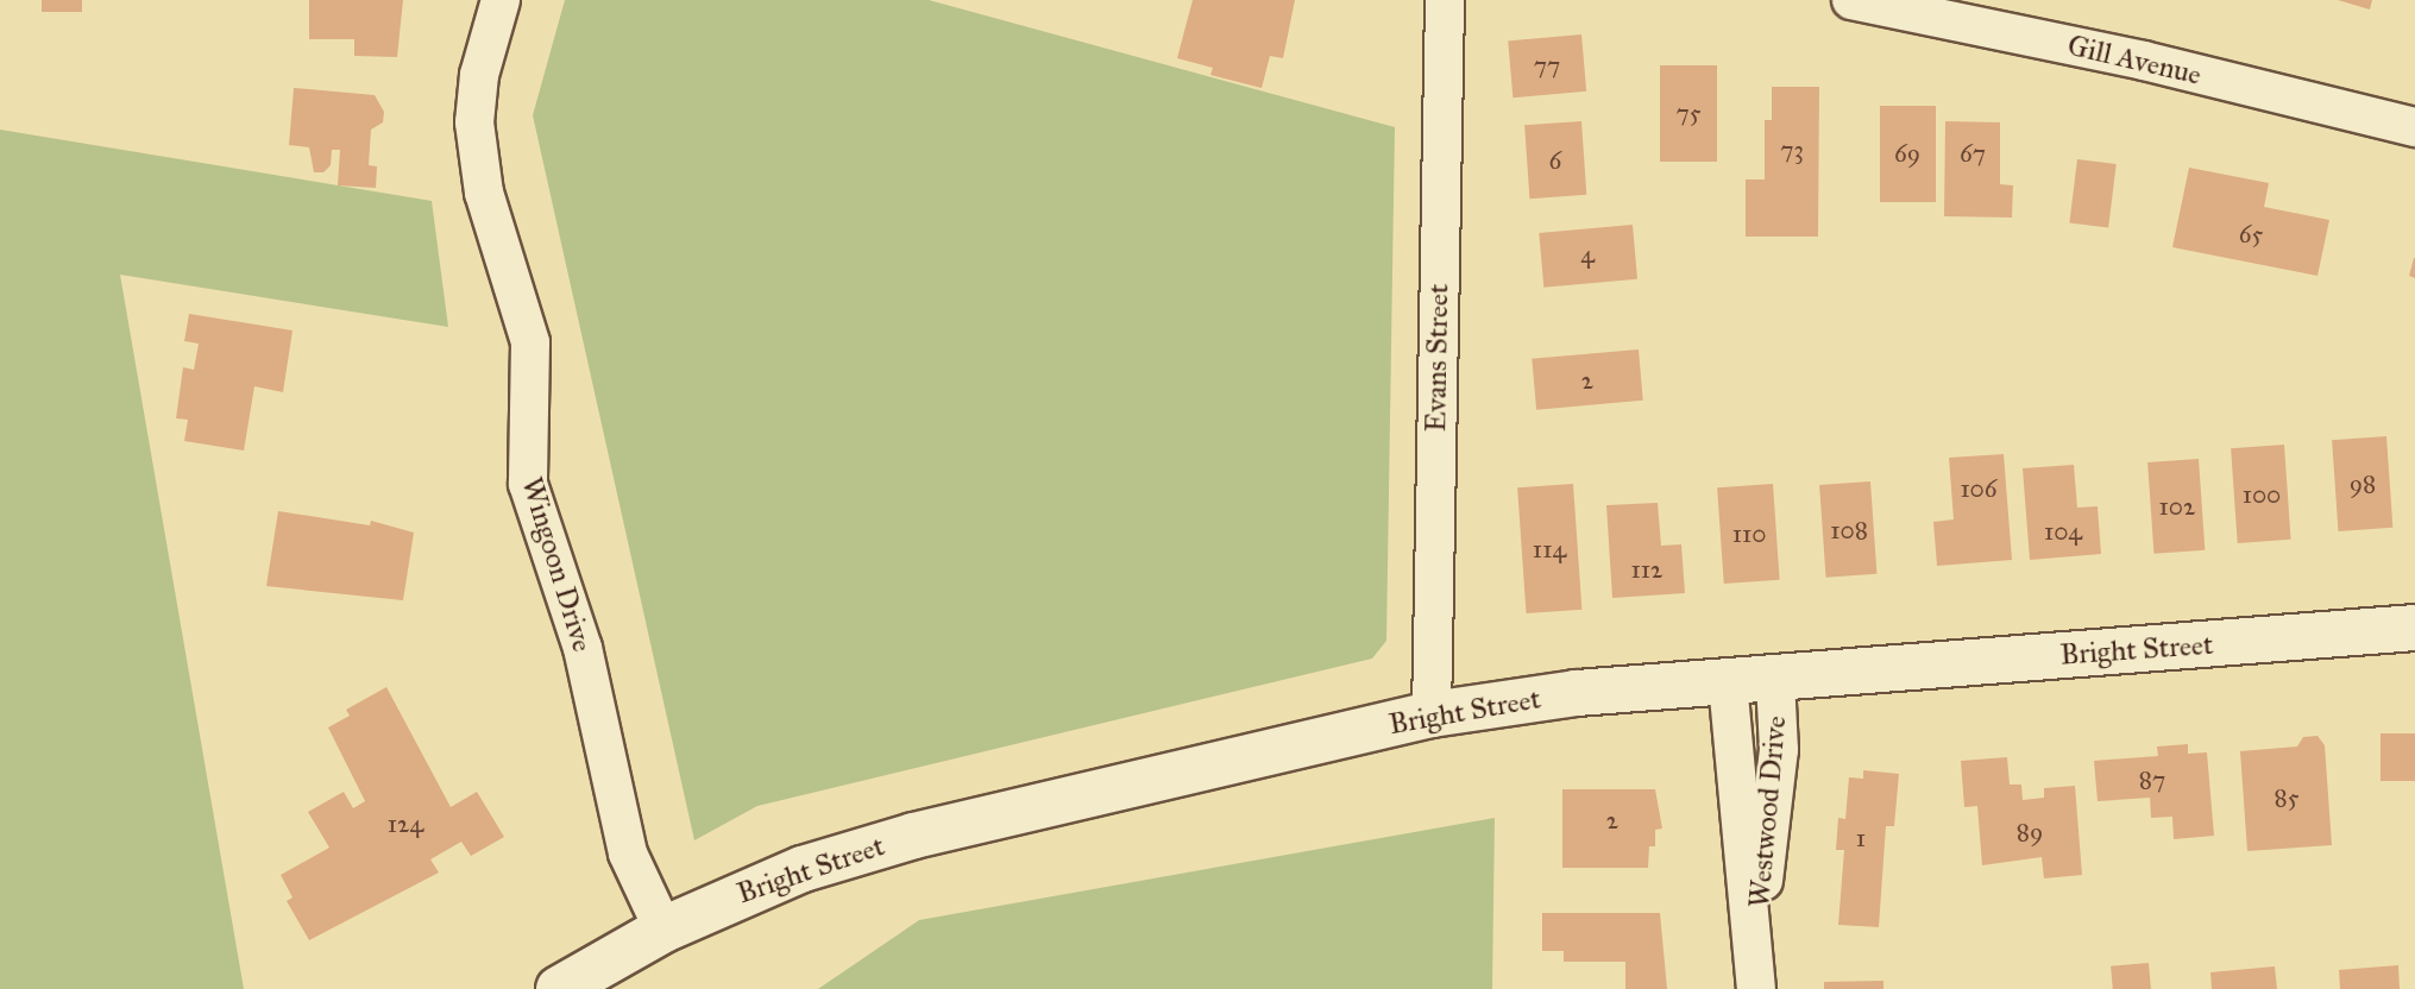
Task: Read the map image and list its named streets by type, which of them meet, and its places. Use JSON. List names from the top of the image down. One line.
{"streets":{"street":["Gill Avenue","Evans Street","Wingoon Drive","Bright Street","Westwood Drive"]},"crossings":[["Evans Street","Bright Street"],["Wingoon Drive","Bright Street"],["Bright Street","Westwood Drive"]],"house_numbers":["77","75","73","69","67","6","65","4","2","98","106","100","102","108","104","110","114","112","87","85","2","124","89","1"]}
